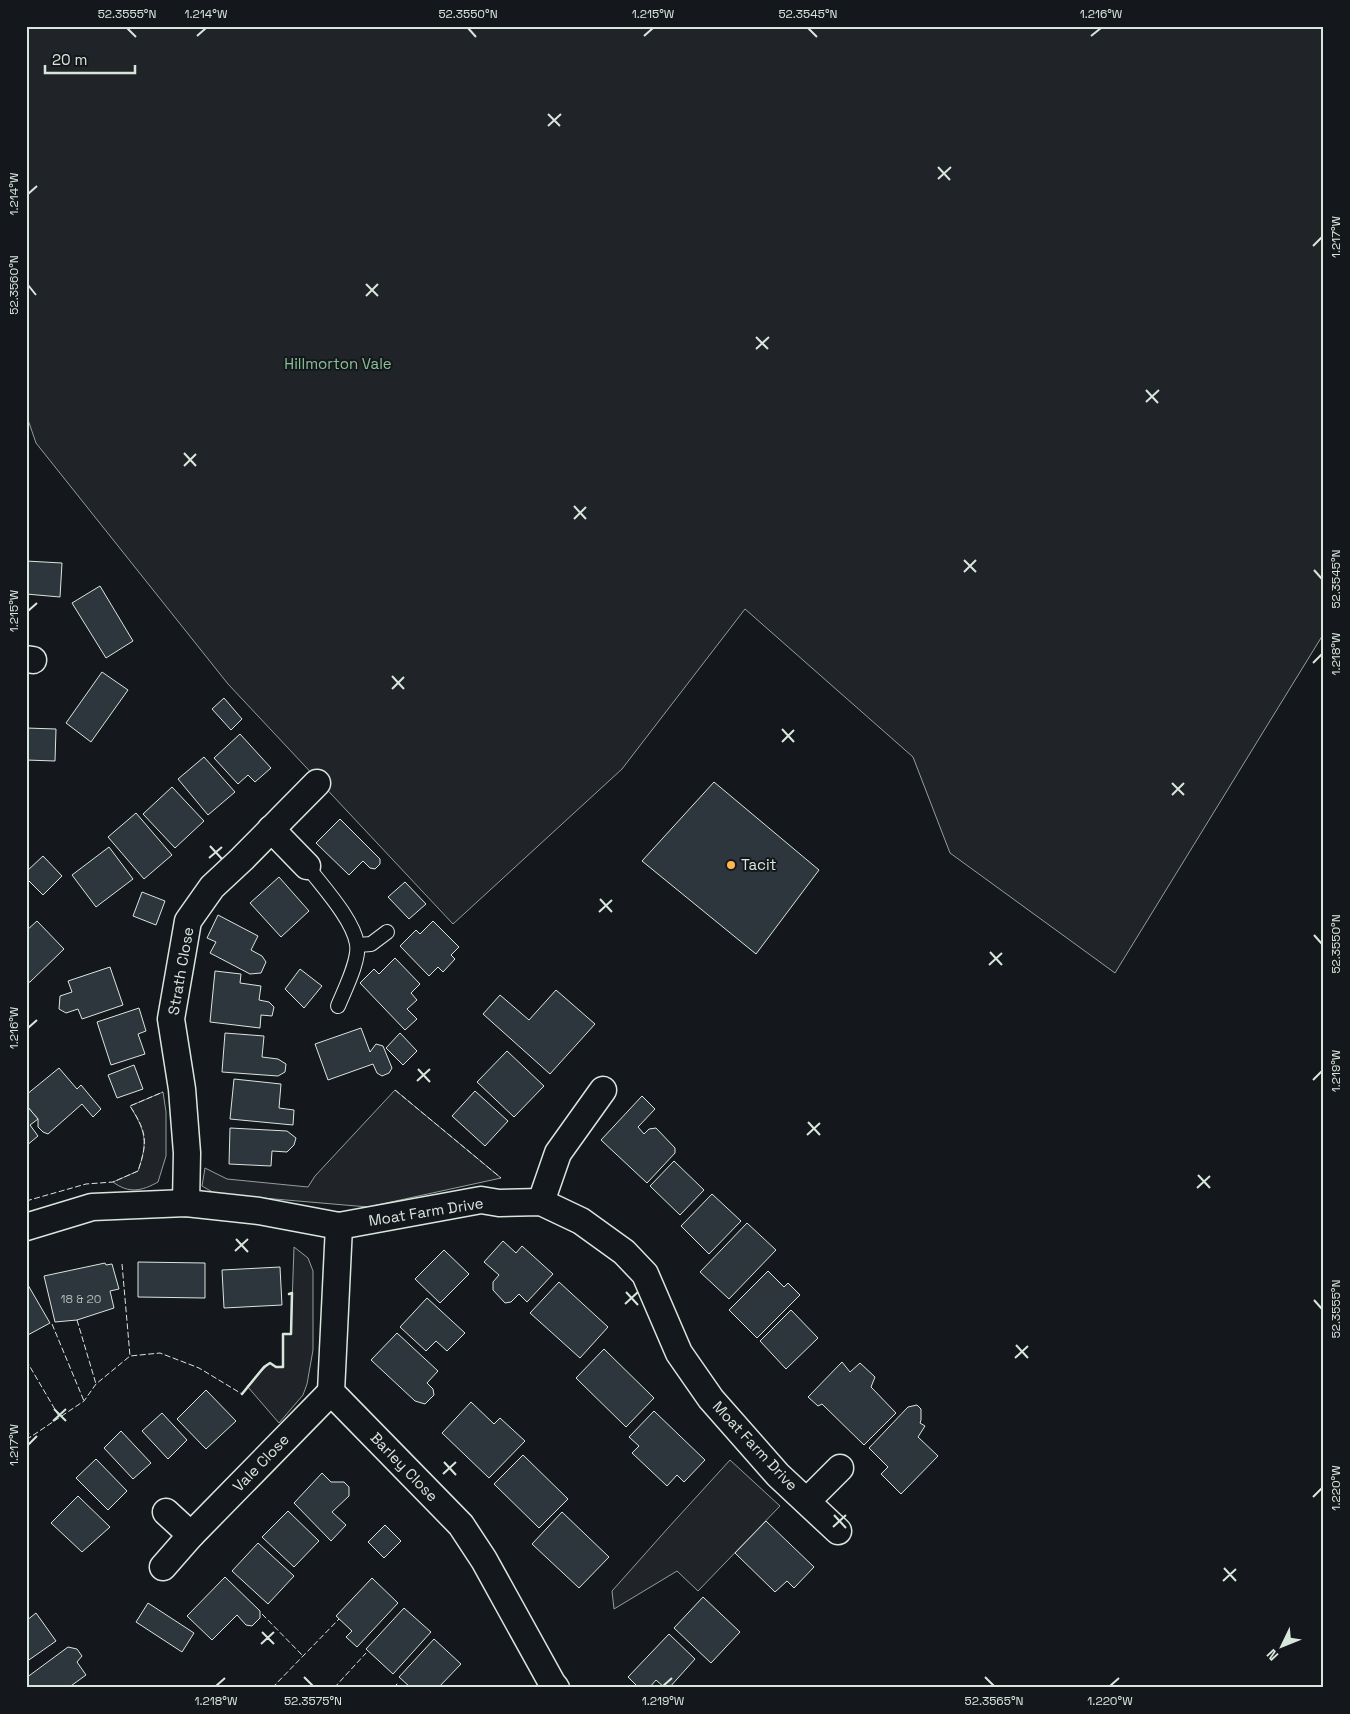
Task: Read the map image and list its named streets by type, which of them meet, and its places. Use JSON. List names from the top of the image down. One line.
{"streets":{"street":["Strath Close","Moat Farm Drive","Vale Close","Barley Close"]},"crossings":[["Strath Close","Moat Farm Drive"],["Vale Close","Barley Close"]],"parks":["Hillmorton Vale"],"places":["Tacit"],"house_numbers":["18 & 20"],"scale_bar":"20 m","north":"bottom left","coordinates":["52.3555°N","1.214°W","52.3550°N","1.215°W","52.3545°N","1.216°W","1.217°W","52.3560°N","1.218°W","1.219°W","1.220°W","52.3575°N","52.3565°N"]}
